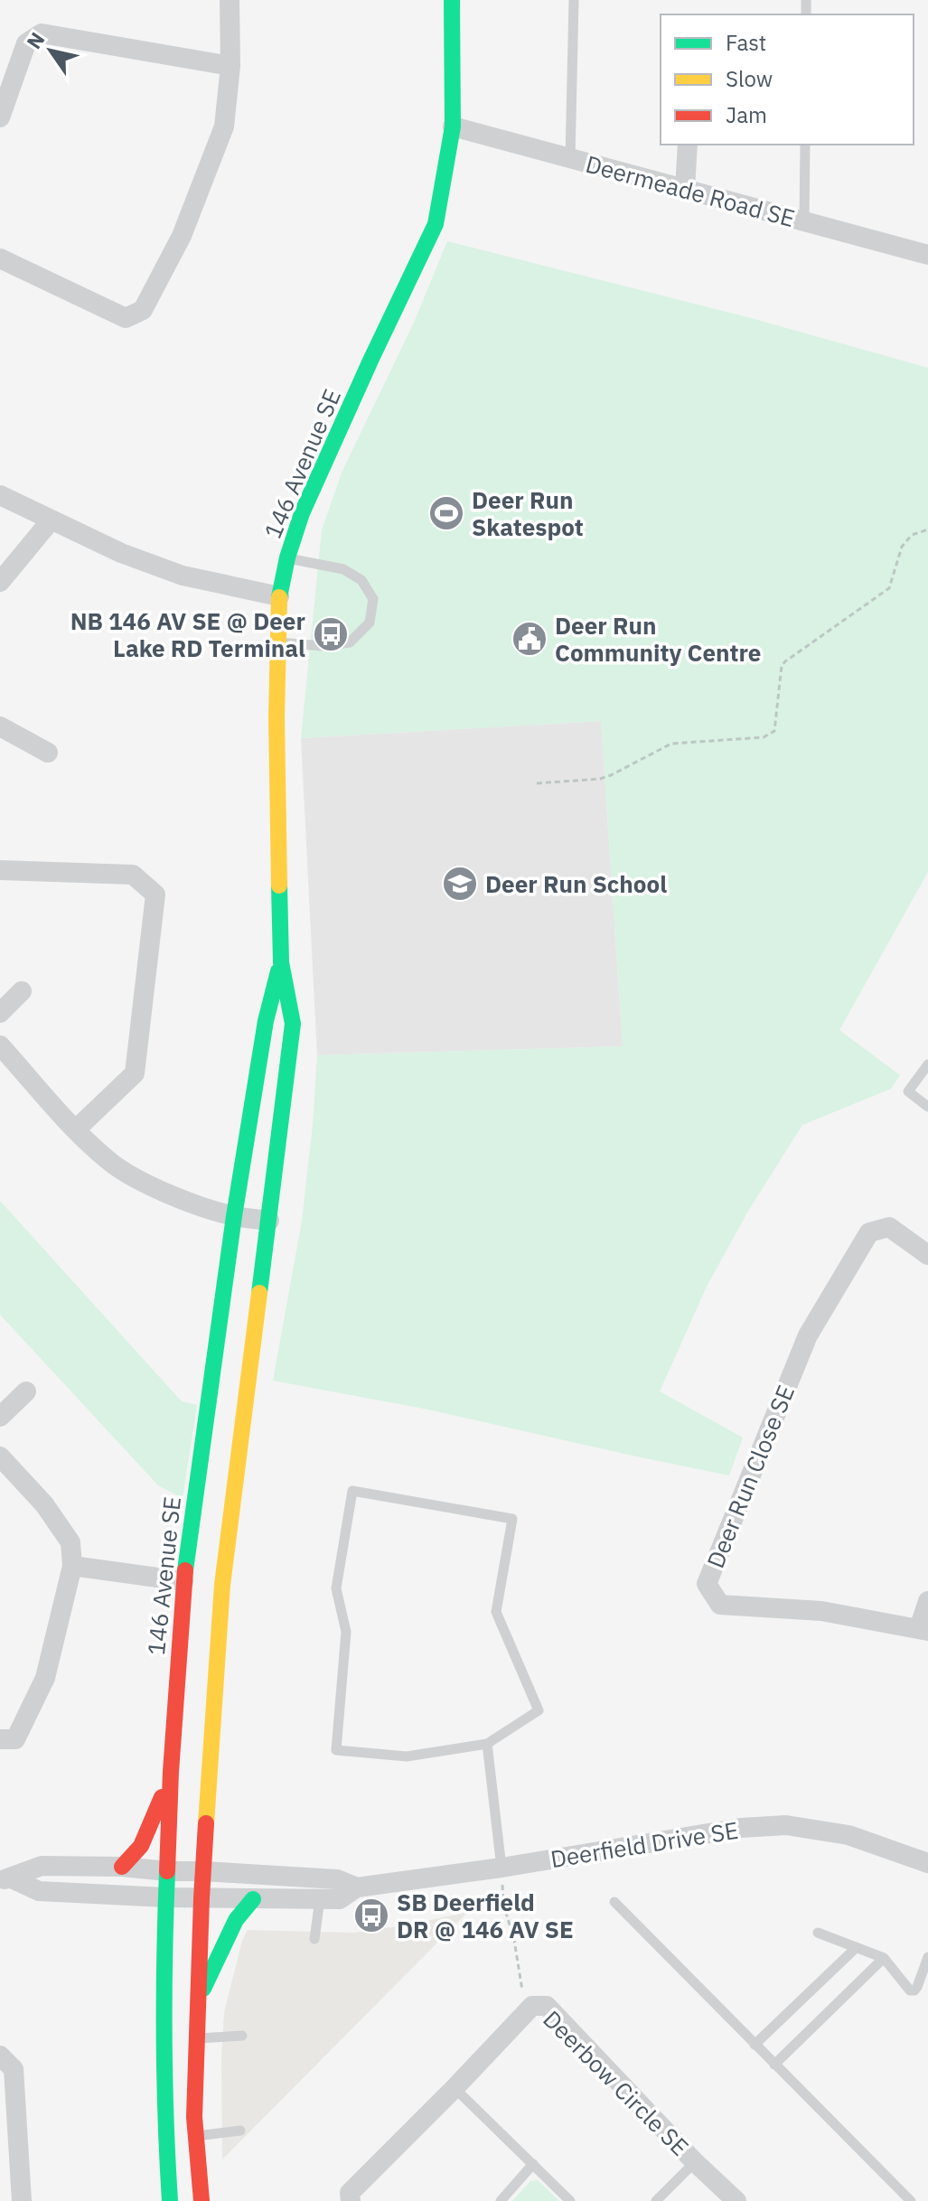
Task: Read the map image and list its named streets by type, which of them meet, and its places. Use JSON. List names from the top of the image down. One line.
{"streets":{"street":["Deermeade Road SE","146 Avenue SE","Deer Run Close SE","Deerfield Drive SE","Deerbow Circle SE"]},"crossings":[["Deermeade Road SE","146 Avenue SE"],["146 Avenue SE","Deerfield Drive SE"]],"places":{"sports":["Deer Run Skatespot"],"bus stop":["NB 146 AV SE @ Deer Lake RD Terminal","SB Deerfield DR @ 146 AV SE"],"public building":["Deer Run Community Centre"],"school or university":["Deer Run School"]},"legend":["Fast","Slow","Jam"],"north":"top left"}
